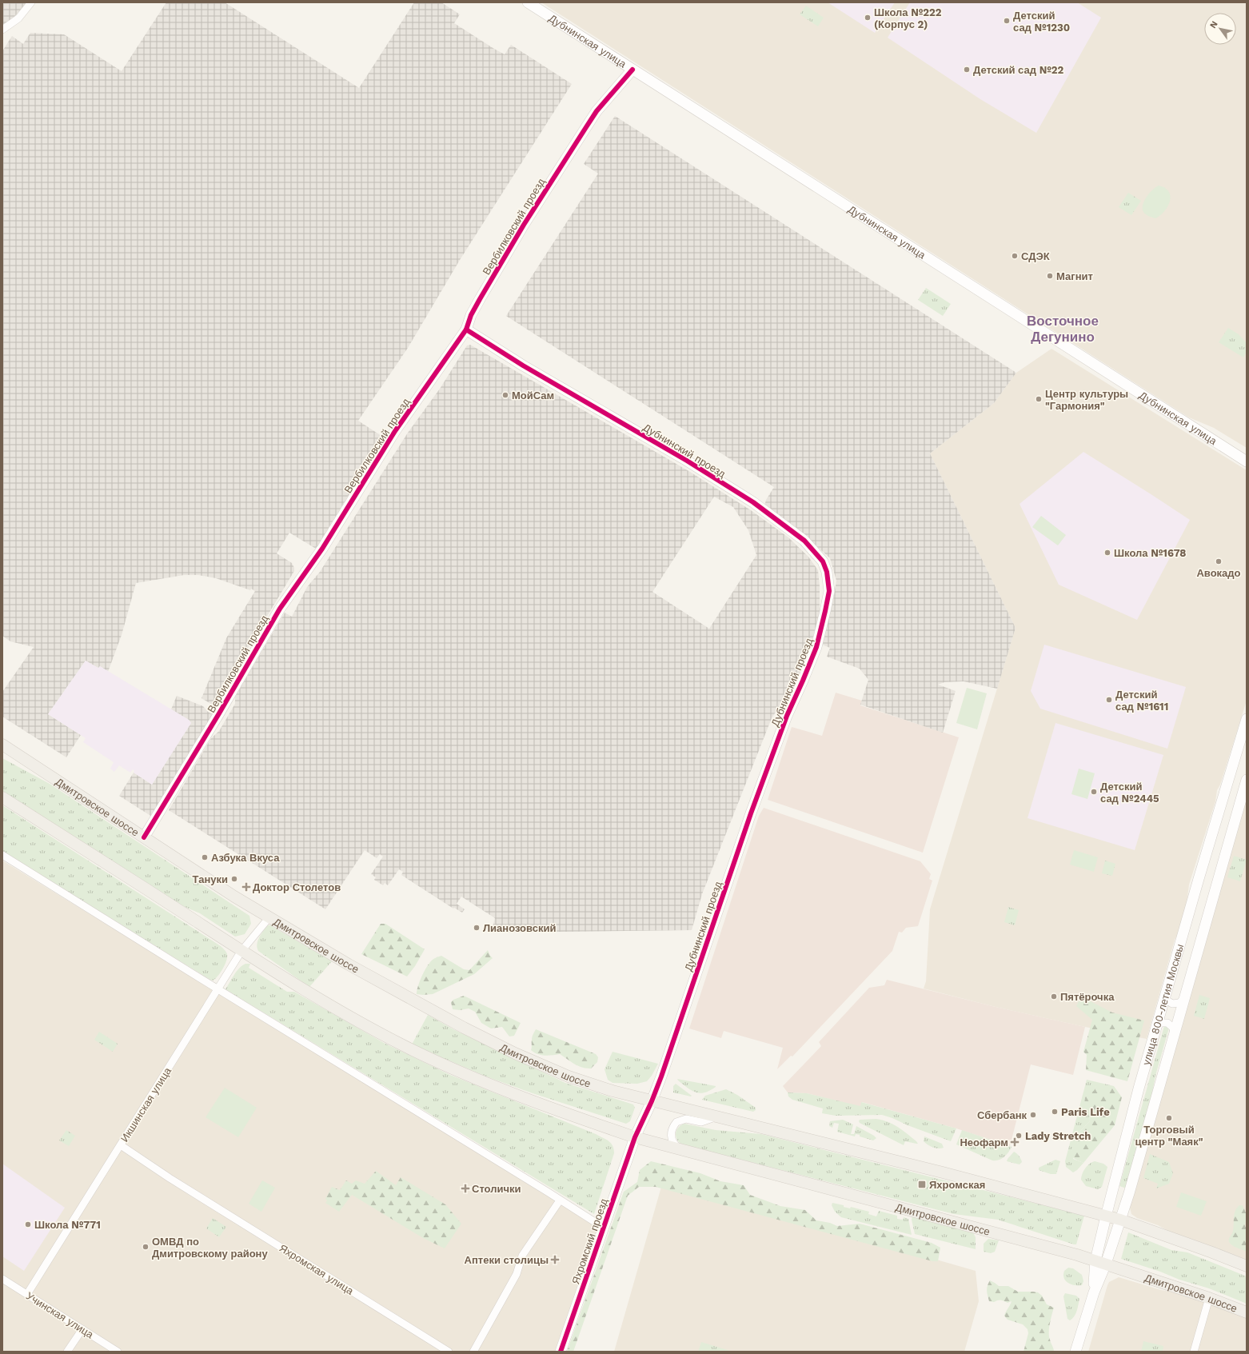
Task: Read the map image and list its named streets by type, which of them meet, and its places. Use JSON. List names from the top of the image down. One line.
{"streets":{"main road":["Дмитровское шоссе"],"street":["Дубнинская улица","Вербилковский проезд","Дубнинский проезд","улица 800-летия Москвы","Икшинская улица","Яхромский проезд","Яхромская улица","Учинская улица"]},"crossings":[["Дубнинская улица","Вербилковский проезд"],["Вербилковский проезд","Дубнинский проезд"],["Вербилковский проезд","Дмитровское шоссе"],["Дубнинский проезд","Дмитровское шоссе"],["Дмитровское шоссе","улица 800-летия Москвы"],["Дмитровское шоссе","Икшинская улица"],["Дмитровское шоссе","Яхромский проезд"],["Икшинская улица","Яхромская улица"],["Икшинская улица","Учинская улица"]],"districts":["Восточное Дегунино"],"places":{"other":["Школа №222 (Корпус 2)","Детский сад №1230","Детский сад №22","СДЭК","Магнит","МойСам","Центр культуры \"Гармония\"","Школа №1678","Авокадо","Детский сад №1611","Детский сад №2445","Азбука Вкуса","Тануки","Лианозовский","Пятёрочка","Paris Life","Сбербанк","Торговый центр \"Маяк\"","Lady Stretch","Школа №771","ОМВД по Дмитровскому району"],"health":["Доктор Столетов","Неофарм","Столички","Аптеки столицы"],"transit":["Яхромская"]},"north":"top left"}
